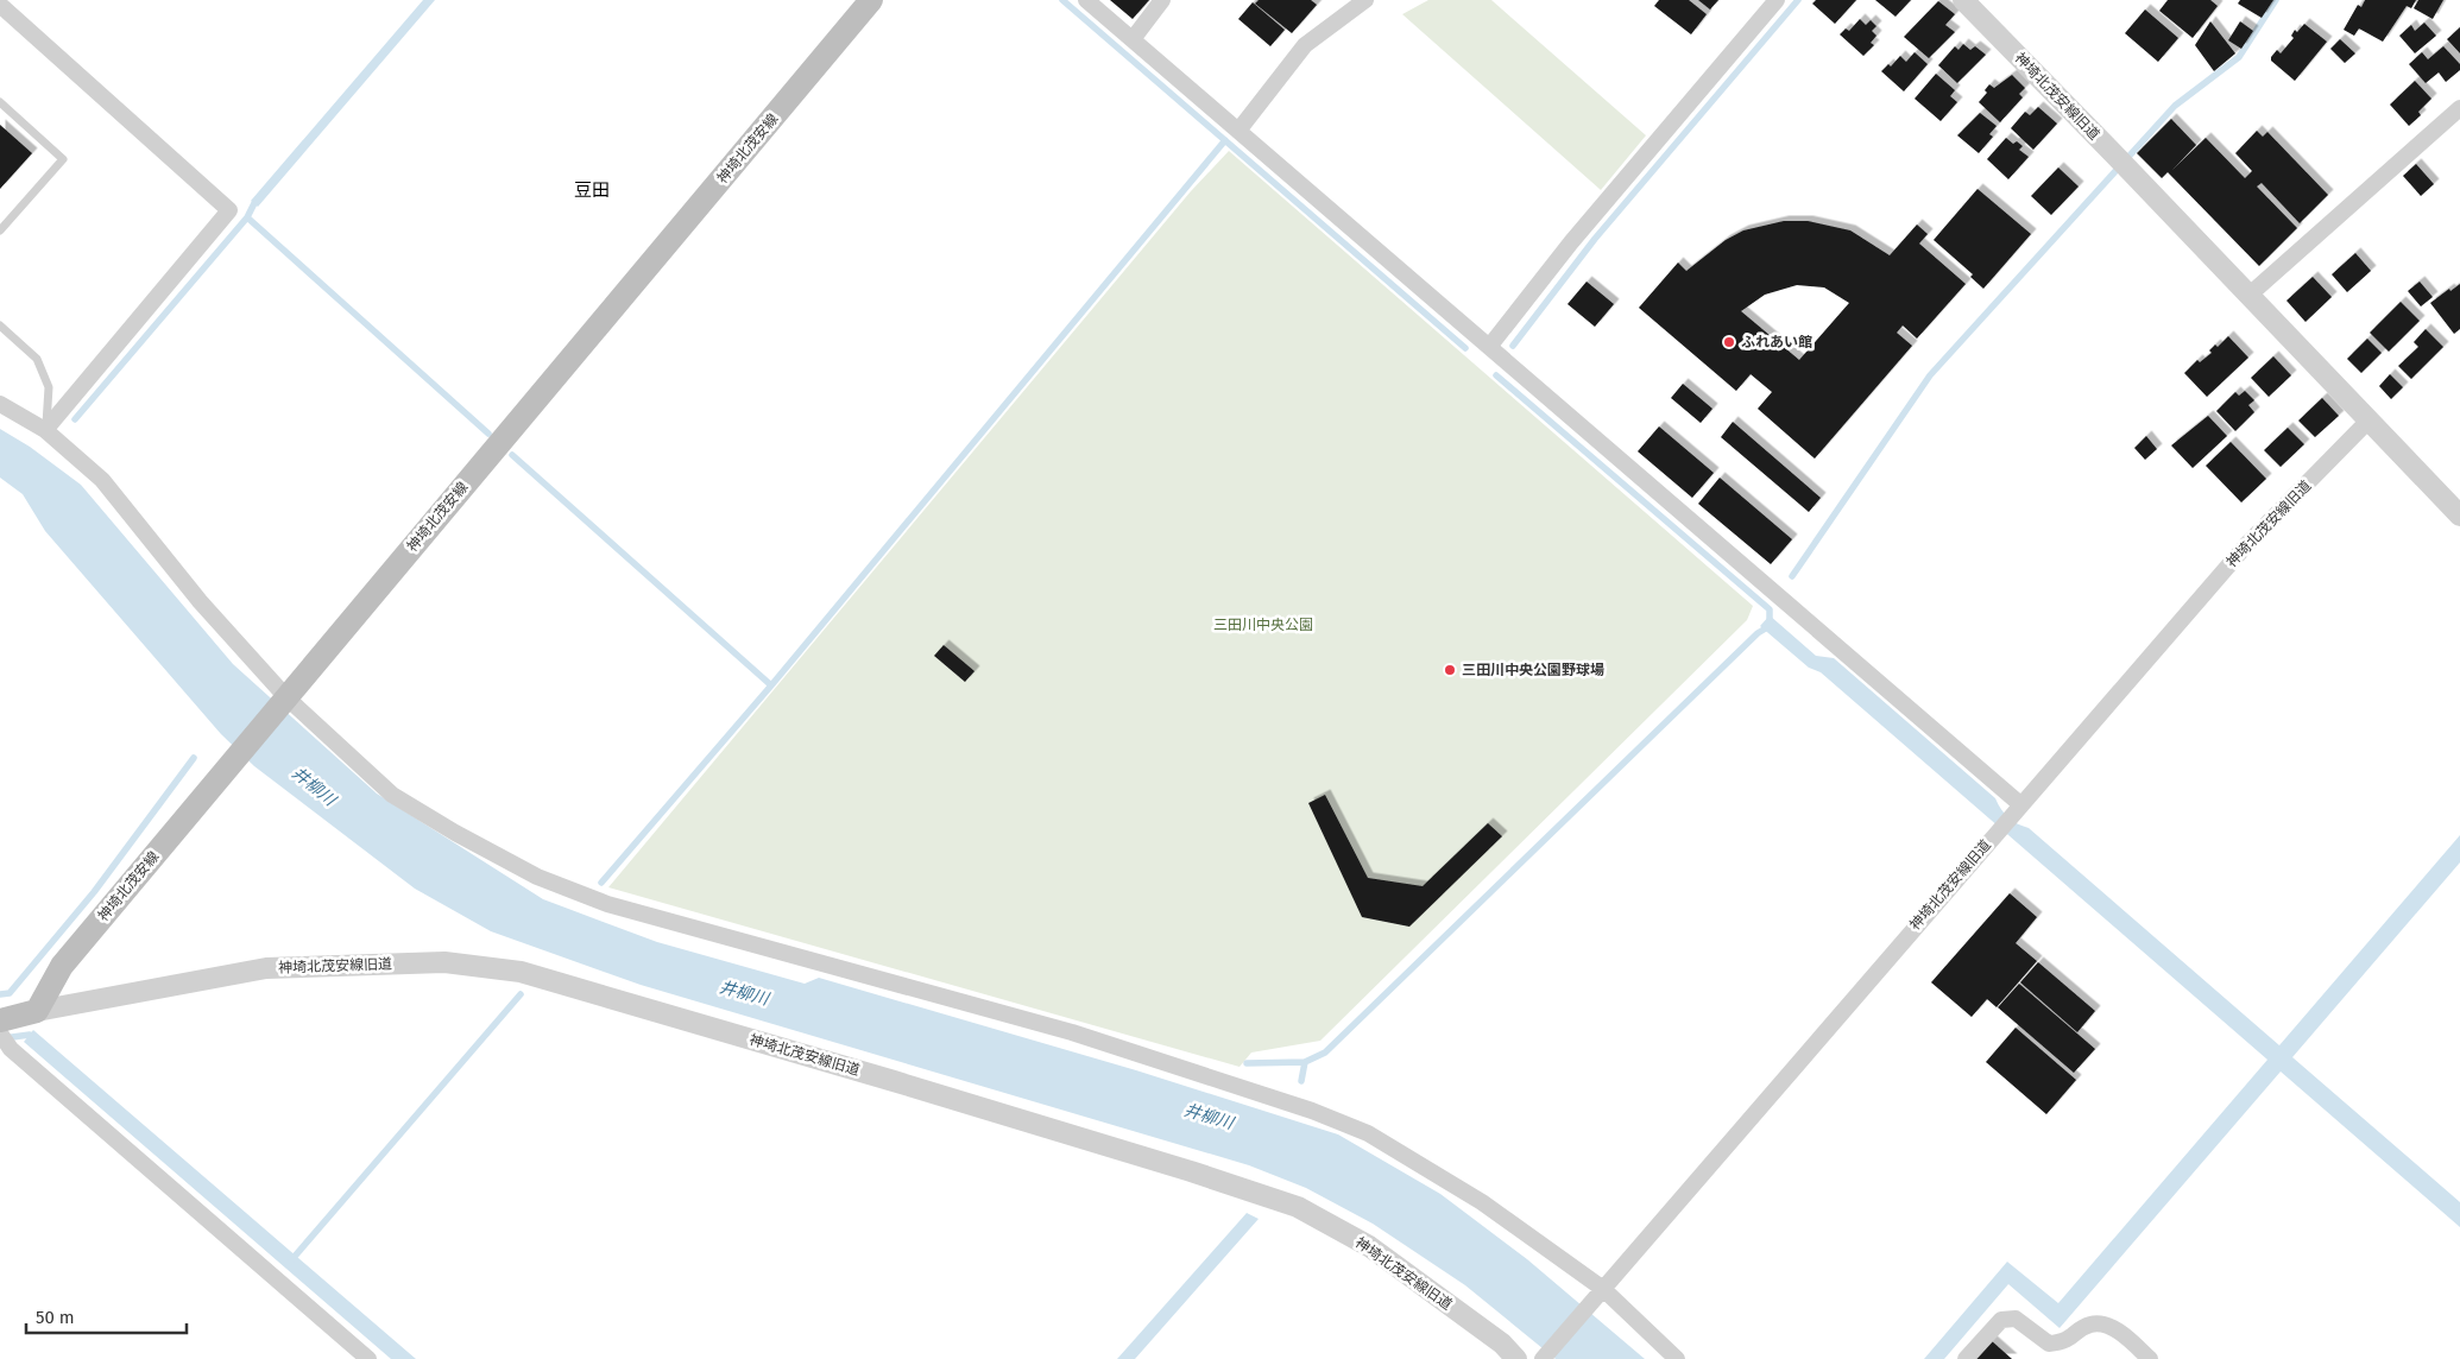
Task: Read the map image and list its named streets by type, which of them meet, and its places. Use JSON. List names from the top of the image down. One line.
{"streets":{"main road":["神埼北茂安線"],"street":["神埼北茂安線旧道"]},"crossings":[["神埼北茂安線旧道","神埼北茂安線"]],"districts":["豆田"],"water":["井柳川"],"parks":["三田川中央公園"],"places":["ふれあい館","三田川中央公園野球場"],"scale_bar":"50 m"}
